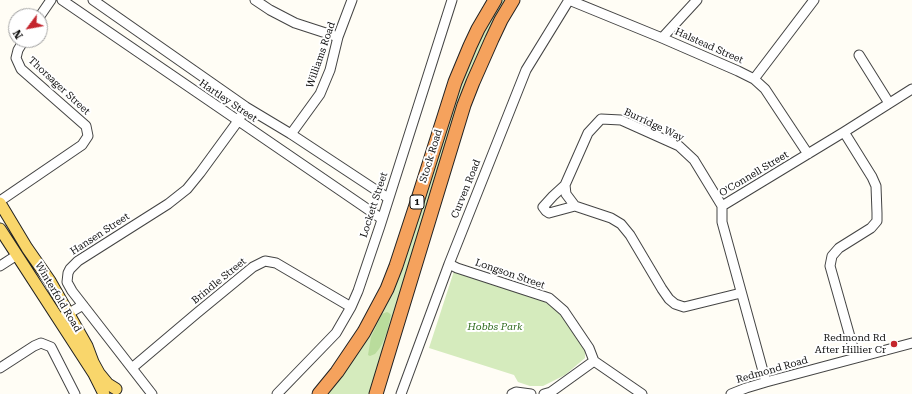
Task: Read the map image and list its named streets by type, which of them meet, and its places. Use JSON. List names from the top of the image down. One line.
{"streets":{"highway":["Stock Road","1"],"main road":["Winterfold Road"],"street":["Halstead Street","Williams Road","Thorsager Street","Hartley Street","Burridge Way","O'Connell Street","Curven Road","Lockett Street","Hansen Street","Longson Street","Brindle Street","Redmond Road"]},"crossings":[["Halstead Street","O'Connell Street"],["Halstead Street","Curven Road"],["Williams Road","Hartley Street"],["Thorsager Street","Winterfold Road"],["Hartley Street","Lockett Street"],["Hartley Street","Hansen Street"],["Burridge Way","O'Connell Street"],["O'Connell Street","Redmond Road"],["Curven Road","Longson Street"],["Lockett Street","Brindle Street"],["Hansen Street","Brindle Street"]],"parks":["Hobbs Park"],"places":["Redmond Rd After Hillier Cr"],"north":"bottom left"}
